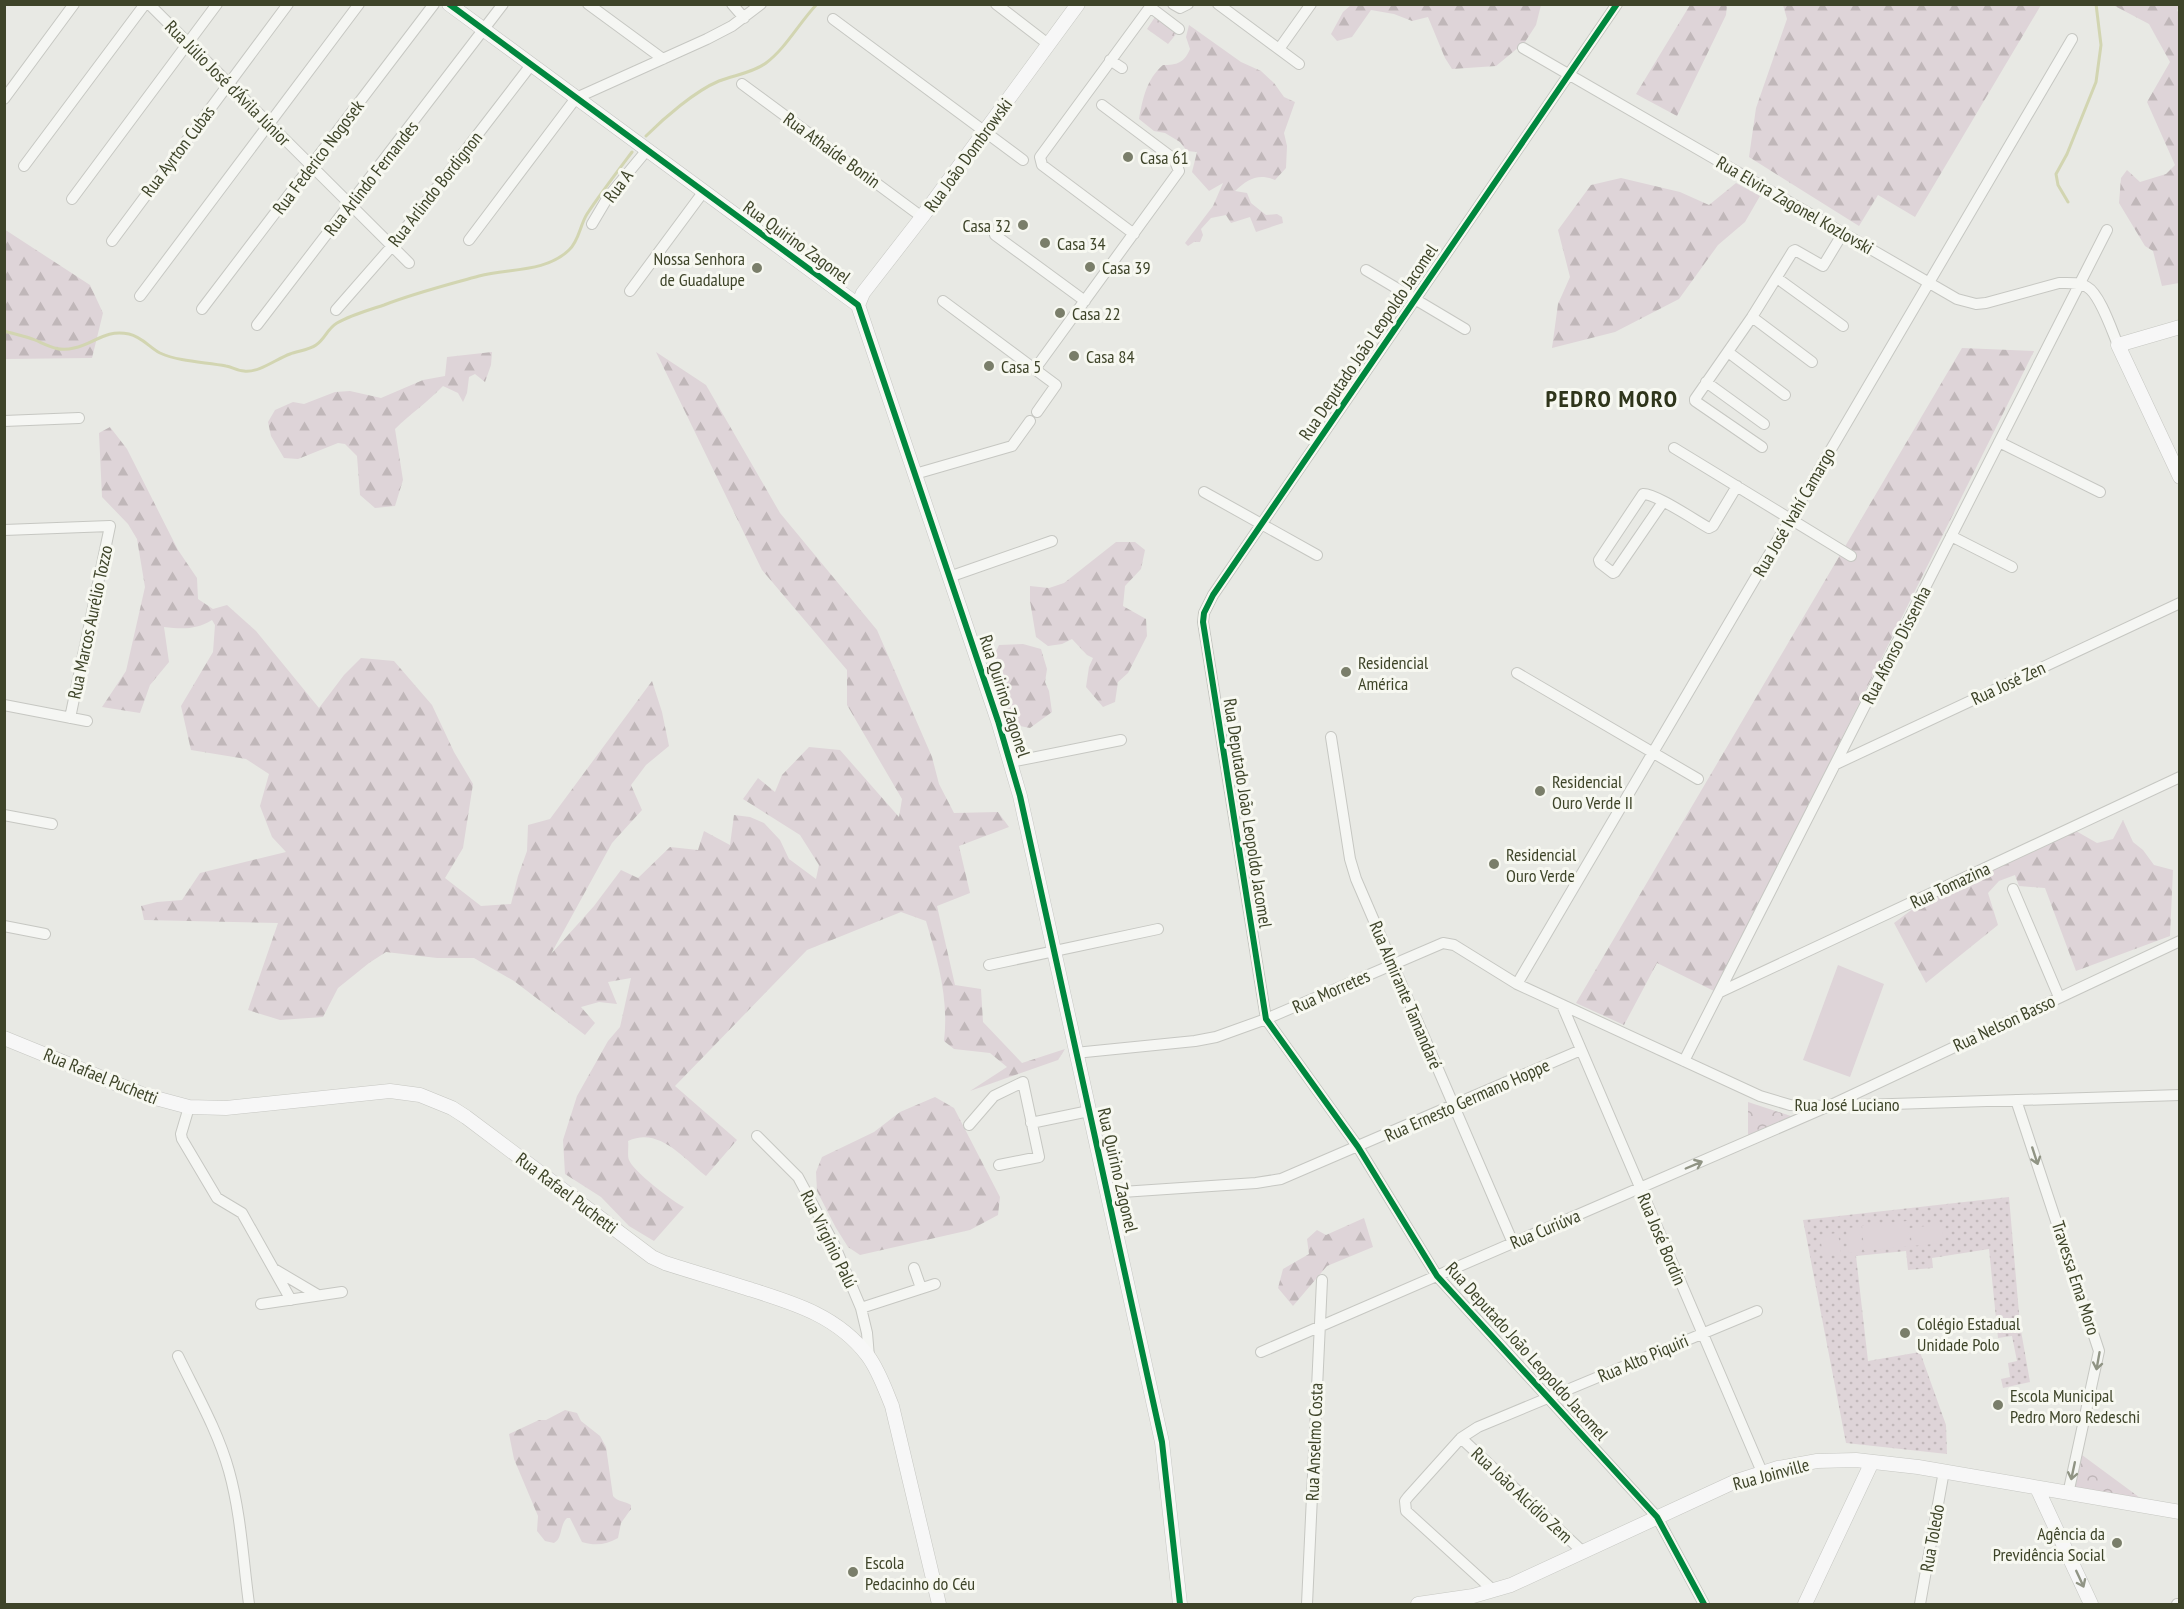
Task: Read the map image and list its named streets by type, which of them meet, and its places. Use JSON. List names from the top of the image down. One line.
{"streets":{"street":["Rua Júlio José d'Ávila Júnior","Rua Athaíde Bonin","Rua Ayrton Cubas","Rua João Dombrowski","Rua Federico Nogosek","Rua Arlindo Fernandes","Rua A","Rua Arlindo Bordignon","Rua Elvira Zagonel Kozlovski","Rua Quirino Zagonel","Rua Deputado João Leopoldo Jacomel","Rua José Ivahí Camargo","Rua Marcos Aurélio Tozzo","Rua Afonso Dissenha","Rua José Zen","Rua Tomazina","Rua Morretes","Rua Almirante Tamandaré","Rua Nelson Basso","Rua Rafael Puchetti","Rua Ernesto Germano Hoppe","Rua José Luciano","Rua Curiúva","Rua Virgínio Palú","Rua José Bordin","Travessa Ema Moro","Rua Alto Piquiri","Rua Anselmo Costa","Rua Joinville","Rua João Alcídio Zem","Rua Toledo"]},"crossings":[["Rua Júlio José d'Ávila Júnior","Rua Ayrton Cubas"],["Rua Júlio José d'Ávila Júnior","Rua Federico Nogosek"],["Rua Júlio José d'Ávila Júnior","Rua Arlindo Fernandes"],["Rua Júlio José d'Ávila Júnior","Rua Arlindo Bordignon"],["Rua Athaíde Bonin","Rua João Dombrowski"],["Rua João Dombrowski","Rua Quirino Zagonel"],["Rua Arlindo Fernandes","Rua Quirino Zagonel"],["Rua A","Rua Quirino Zagonel"],["Rua Arlindo Bordignon","Rua Quirino Zagonel"],["Rua Elvira Zagonel Kozlovski","Rua Deputado João Leopoldo Jacomel"],["Rua Elvira Zagonel Kozlovski","Rua José Ivahí Camargo"],["Rua Elvira Zagonel Kozlovski","Rua Afonso Dissenha"],["Rua Quirino Zagonel","Rua Morretes"],["Rua Quirino Zagonel","Rua Ernesto Germano Hoppe"],["Rua Deputado João Leopoldo Jacomel","Rua Morretes"],["Rua Deputado João Leopoldo Jacomel","Rua Ernesto Germano Hoppe"],["Rua Deputado João Leopoldo Jacomel","Rua Curiúva"],["Rua Deputado João Leopoldo Jacomel","Rua Alto Piquiri"],["Rua Deputado João Leopoldo Jacomel","Rua Joinville"],["Rua José Ivahí Camargo","Rua José Luciano"],["Rua Afonso Dissenha","Rua José Zen"],["Rua Afonso Dissenha","Rua Tomazina"],["Rua Afonso Dissenha","Rua José Luciano"],["Rua Morretes","Rua Almirante Tamandaré"],["Rua Morretes","Rua José Luciano"],["Rua Almirante Tamandaré","Rua Ernesto Germano Hoppe"],["Rua Almirante Tamandaré","Rua Curiúva"],["Rua Nelson Basso","Rua José Luciano"],["Rua Nelson Basso","Rua Curiúva"],["Rua Rafael Puchetti","Rua Virgínio Palú"],["Rua Ernesto Germano Hoppe","Rua José Bordin"],["Rua José Luciano","Rua Curiúva"],["Rua José Luciano","Rua José Bordin"],["Rua José Luciano","Travessa Ema Moro"],["Rua Curiúva","Rua José Bordin"],["Rua Curiúva","Rua Anselmo Costa"],["Rua José Bordin","Rua Alto Piquiri"],["Rua José Bordin","Rua Joinville"],["Travessa Ema Moro","Rua Joinville"],["Rua Alto Piquiri","Rua Joinville"],["Rua Alto Piquiri","Rua João Alcídio Zem"],["Rua Joinville","Rua João Alcídio Zem"],["Rua Joinville","Rua Toledo"]],"one_way":["Travessa Ema Moro"],"districts":["PEDRO MORO"],"places":["Casa 61","Casa 32","Casa 34","Casa 39","Nossa Senhora de Guadalupe","Casa 22","Casa 84","Casa 5","Residencial América","Residencial Ouro Verde II","Residencial Ouro Verde","Colégio Estadual Unidade Polo","Escola Municipal Pedro Moro Redeschi","Agência da Previdência Social","Escola Pedacinho do Céu"]}
